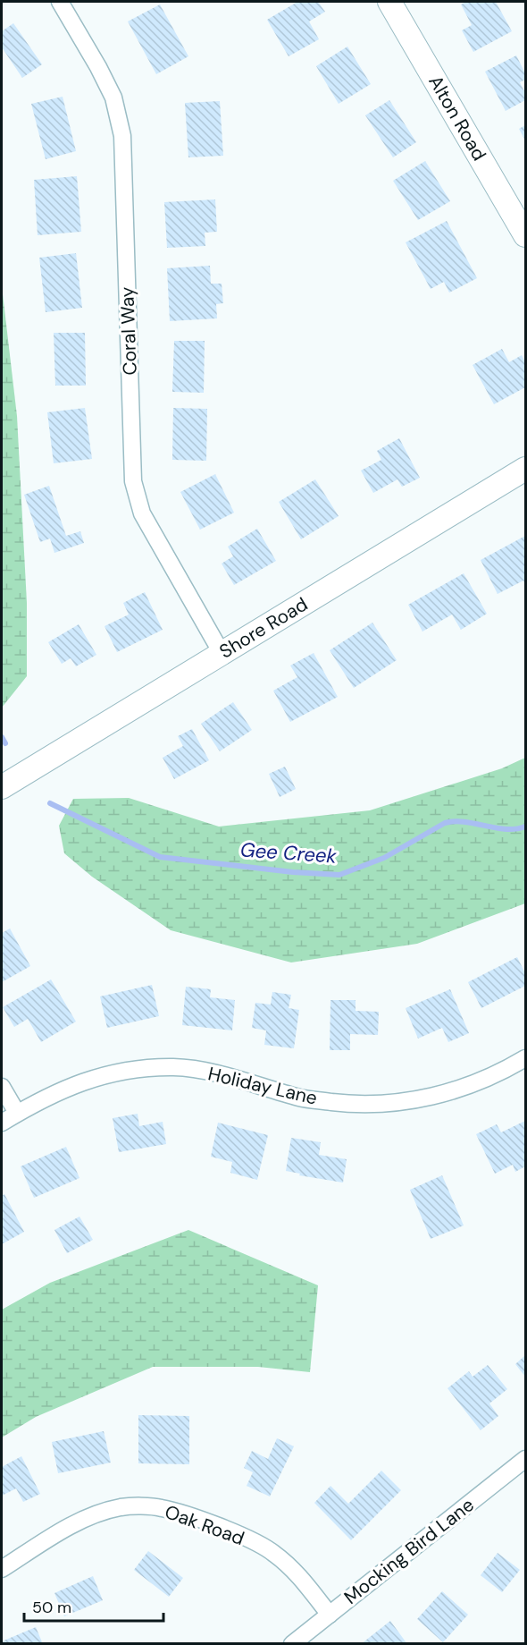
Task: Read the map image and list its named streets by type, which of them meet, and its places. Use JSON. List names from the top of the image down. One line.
{"streets":{"street":["Alton Road","Coral Way","Shore Road","Holiday Lane","Oak Road","Mocking Bird Lane"]},"crossings":[["Coral Way","Shore Road"],["Oak Road","Mocking Bird Lane"]],"water":["Gee Creek"],"scale_bar":"50 m"}
